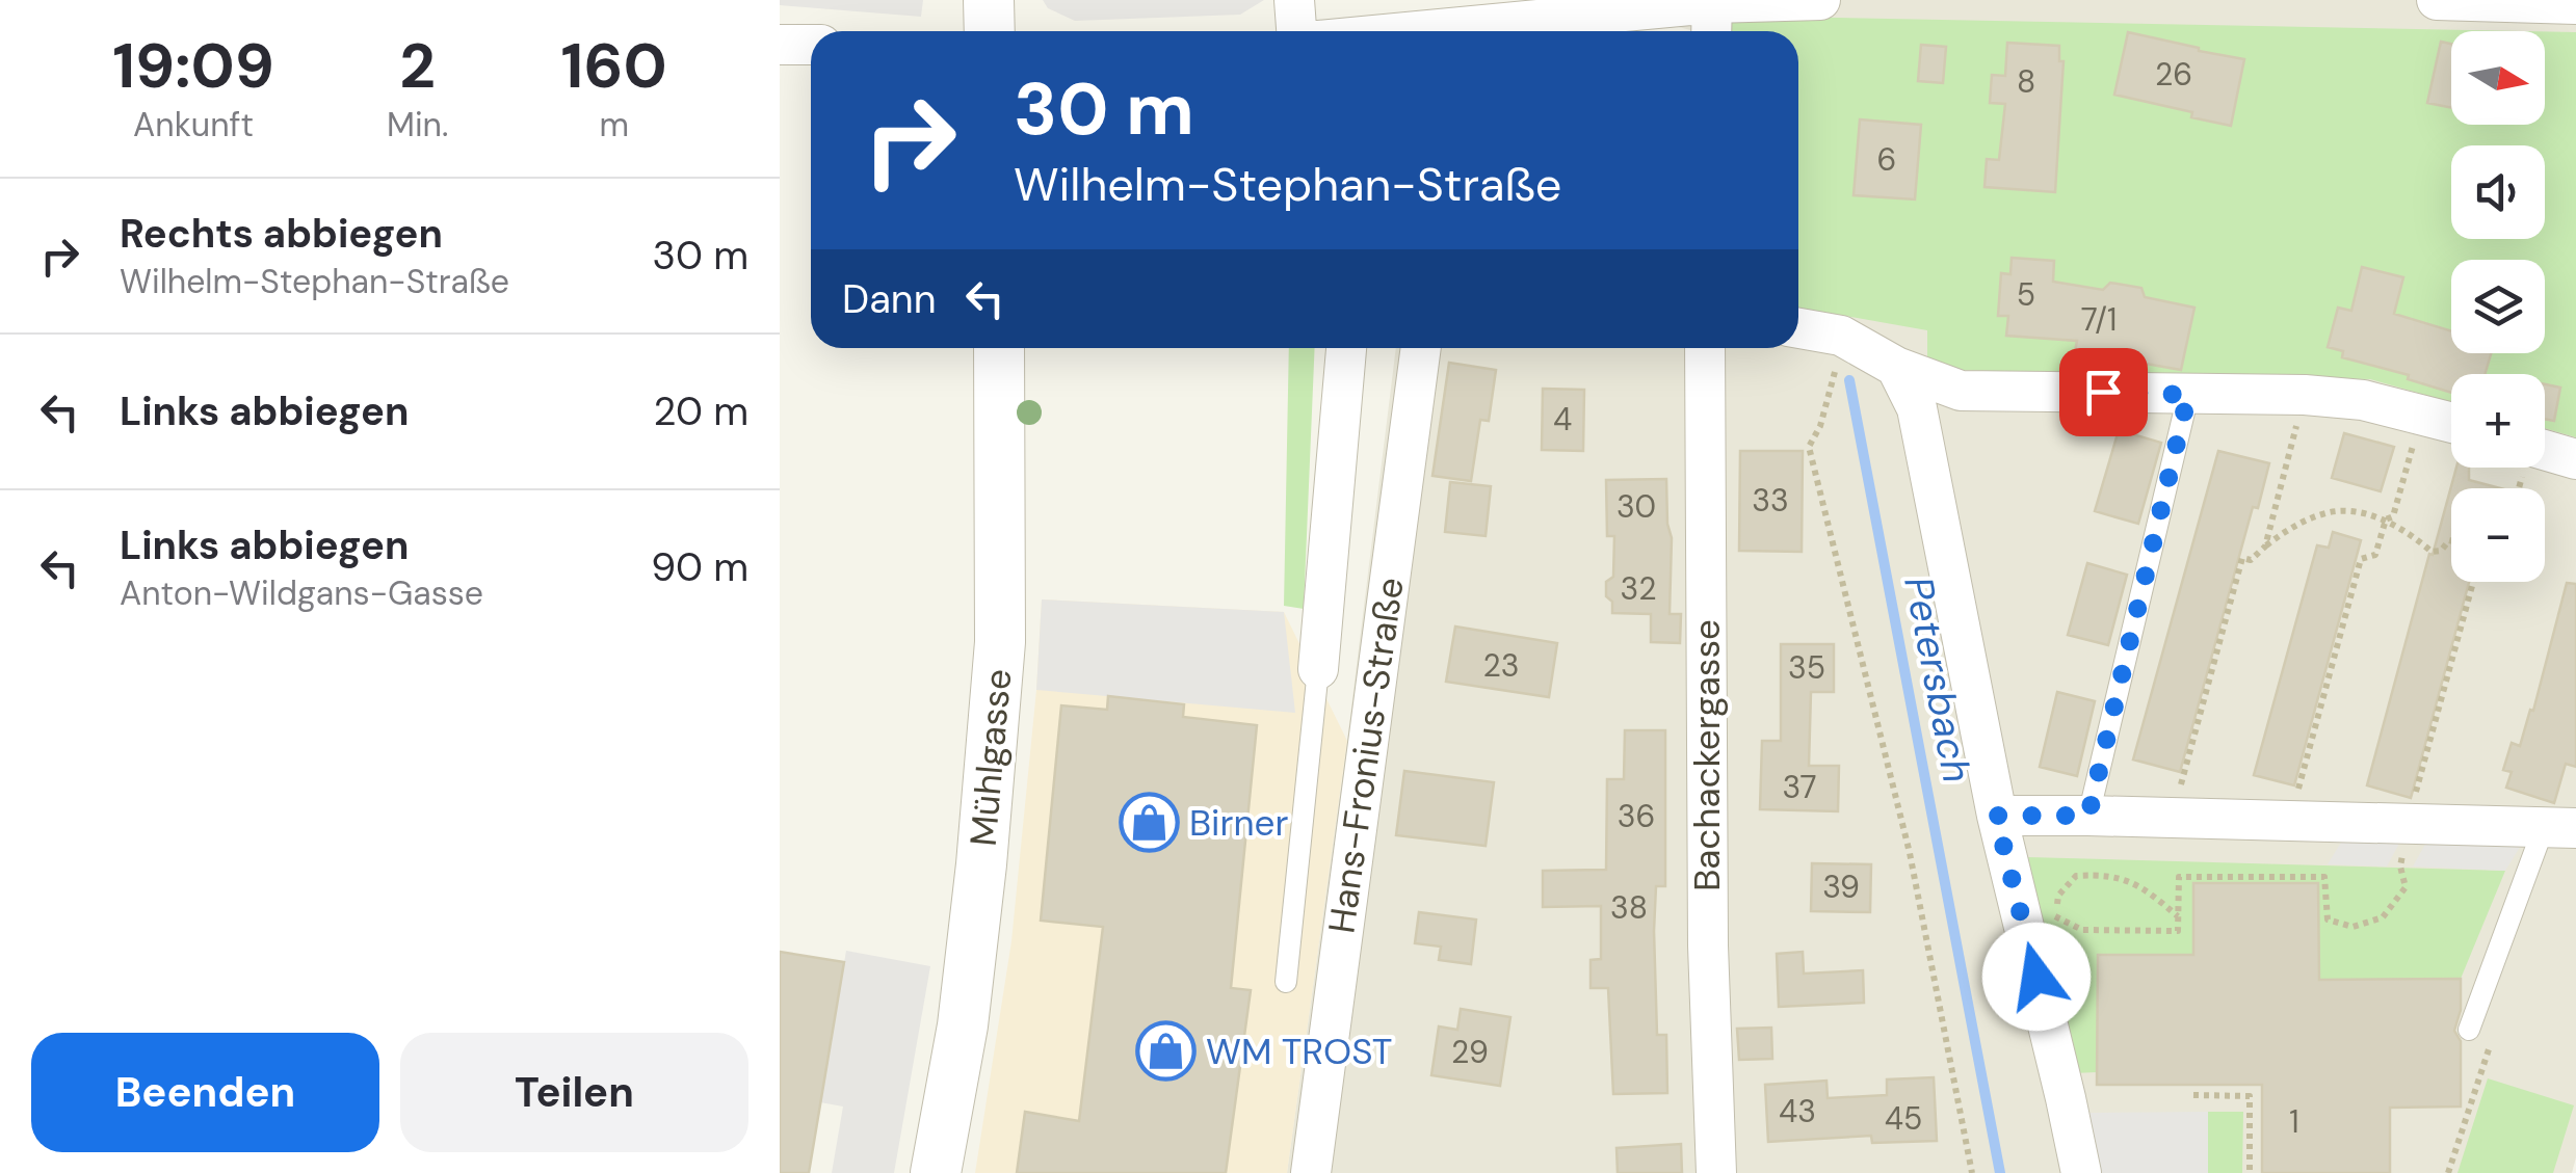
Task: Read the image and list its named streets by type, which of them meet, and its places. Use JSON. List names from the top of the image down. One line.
{"streets":{"street":["Hans-Fronius-Straße","Bachackergasse","Mühlgasse"]},"water":["Petersbach"],"places":{"shop":["Birner","WM TROST"]},"house_numbers":["26","8","6","5","7/1","4","33","30","32","23","35","37","36","39","38","29","43","45","1"],"north":"right","page":{"eta":["19:09","Ankunft","2","Min.","160","m"],"map_buttons":["+","−"],"turn":["30 m","Wilhelm-Stephan-Straße"],"list":[{"name":"Rechts abbiegen","note":"Wilhelm-Stephan-Straße","value":"30 m"},{"name":"Links abbiegen","value":"20 m"},{"name":"Links abbiegen","note":"Anton-Wildgans-Gasse","value":"90 m"}],"then":"Dann","buttons":["Beenden","Teilen"]}}
